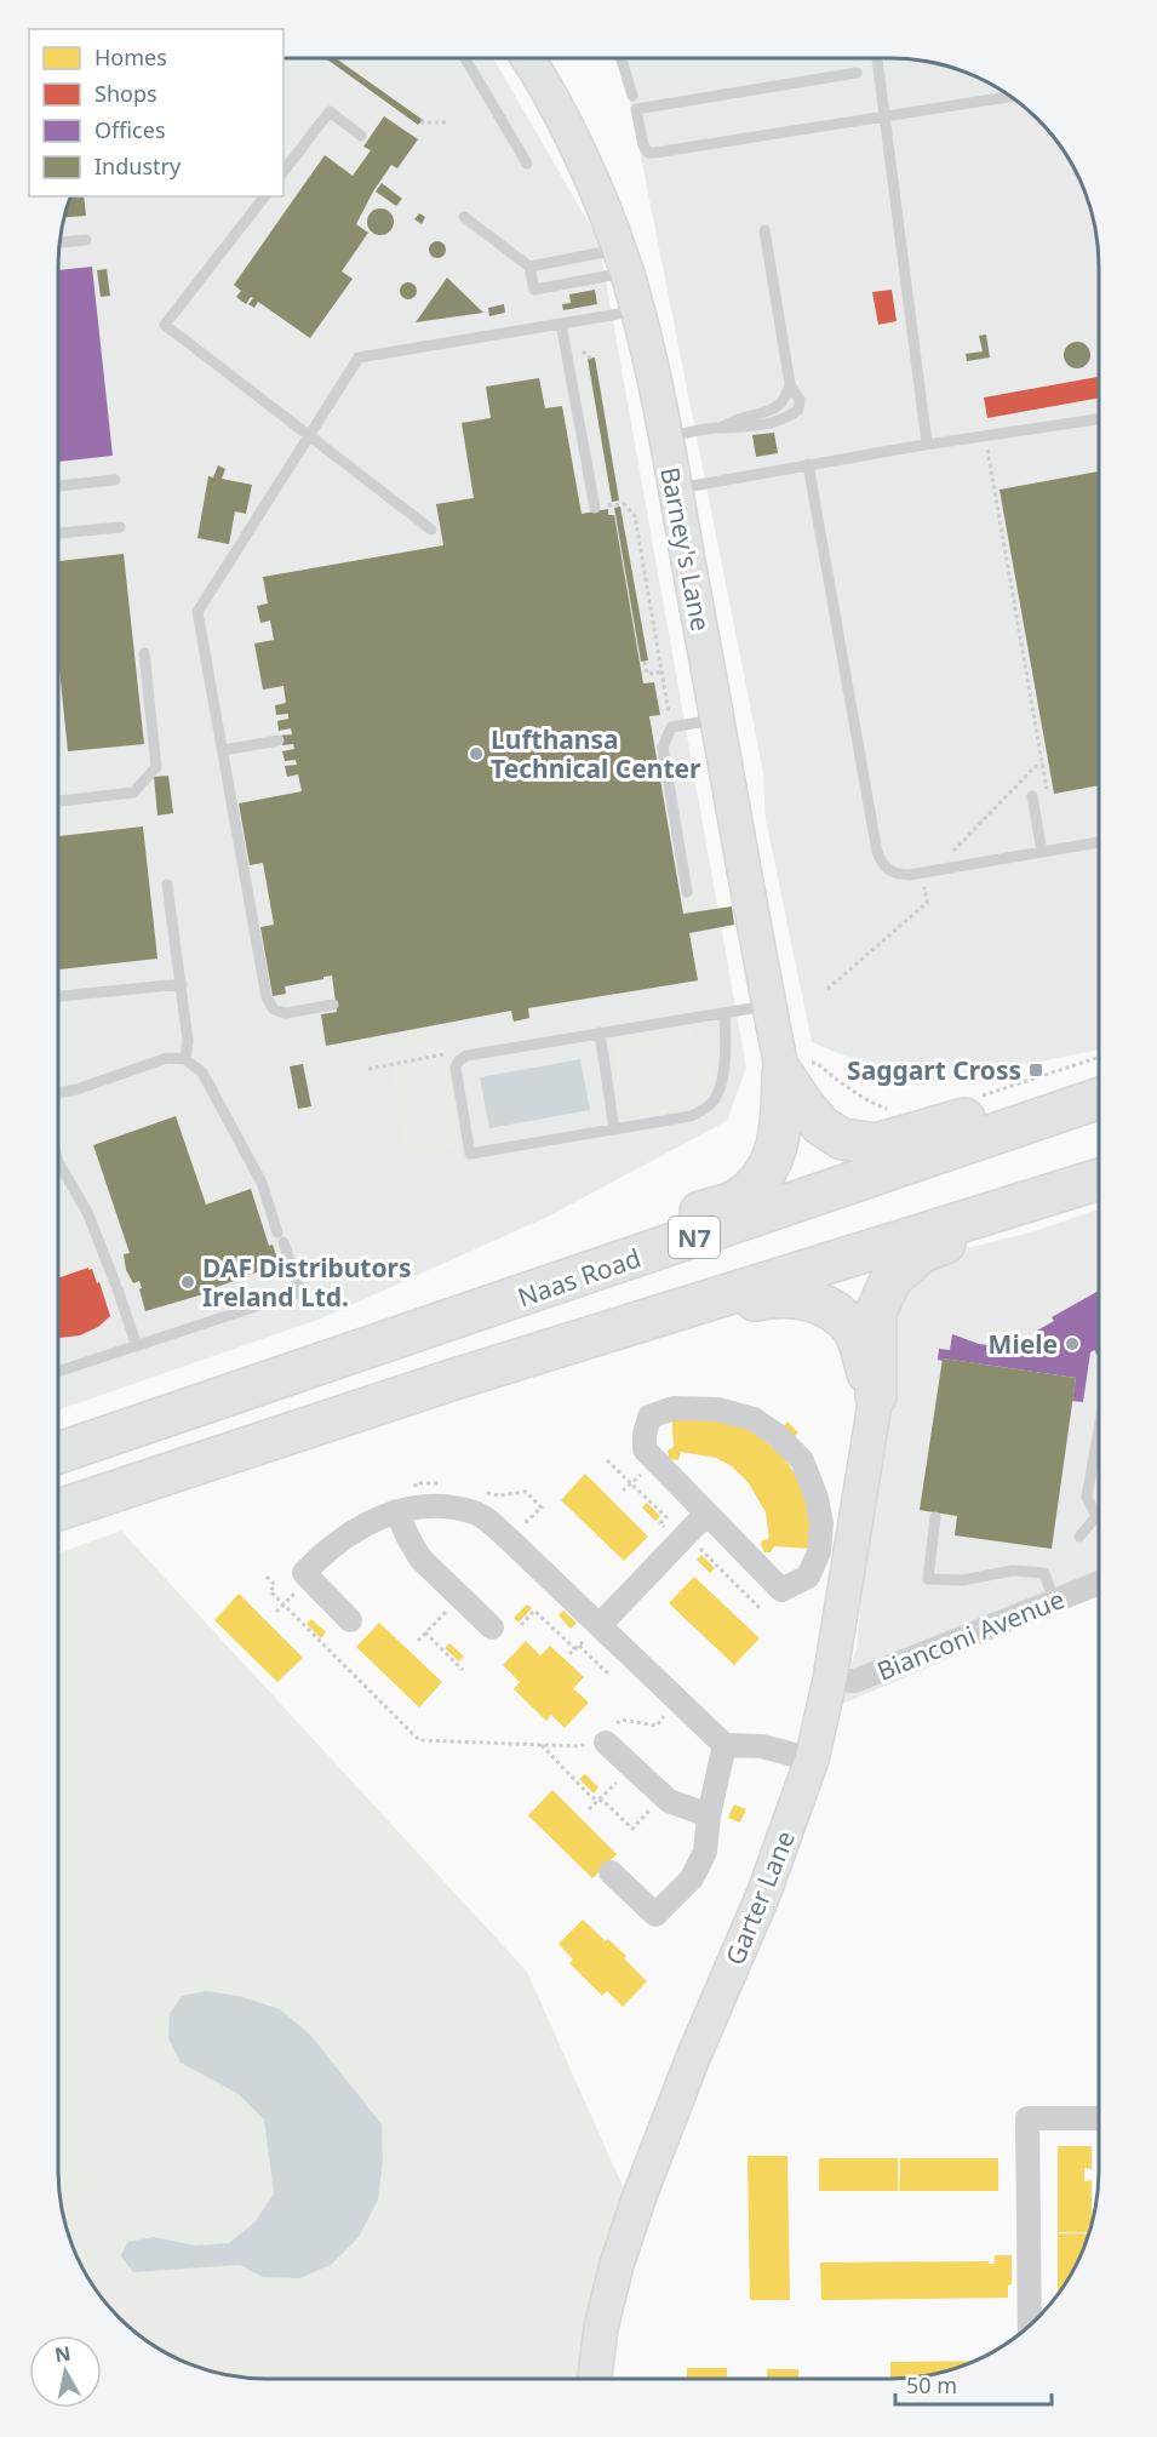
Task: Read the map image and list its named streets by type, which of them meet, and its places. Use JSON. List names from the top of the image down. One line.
{"streets":{"highway":["N7","Naas Road"],"street":["Barney's Lane","Bianconi Avenue","Garter Lane"]},"crossings":[["Barney's Lane","N7"],["N7","Naas Road"],["N7","Garter Lane"],["Bianconi Avenue","Garter Lane"]],"places":{"other":["Lufthansa Technical Center","DAF Distributors Ireland Ltd.","Miele"],"transit":["Saggart Cross"]},"legend":["Homes","Shops","Offices","Industry"],"scale_bar":"50 m","north":"top"}
